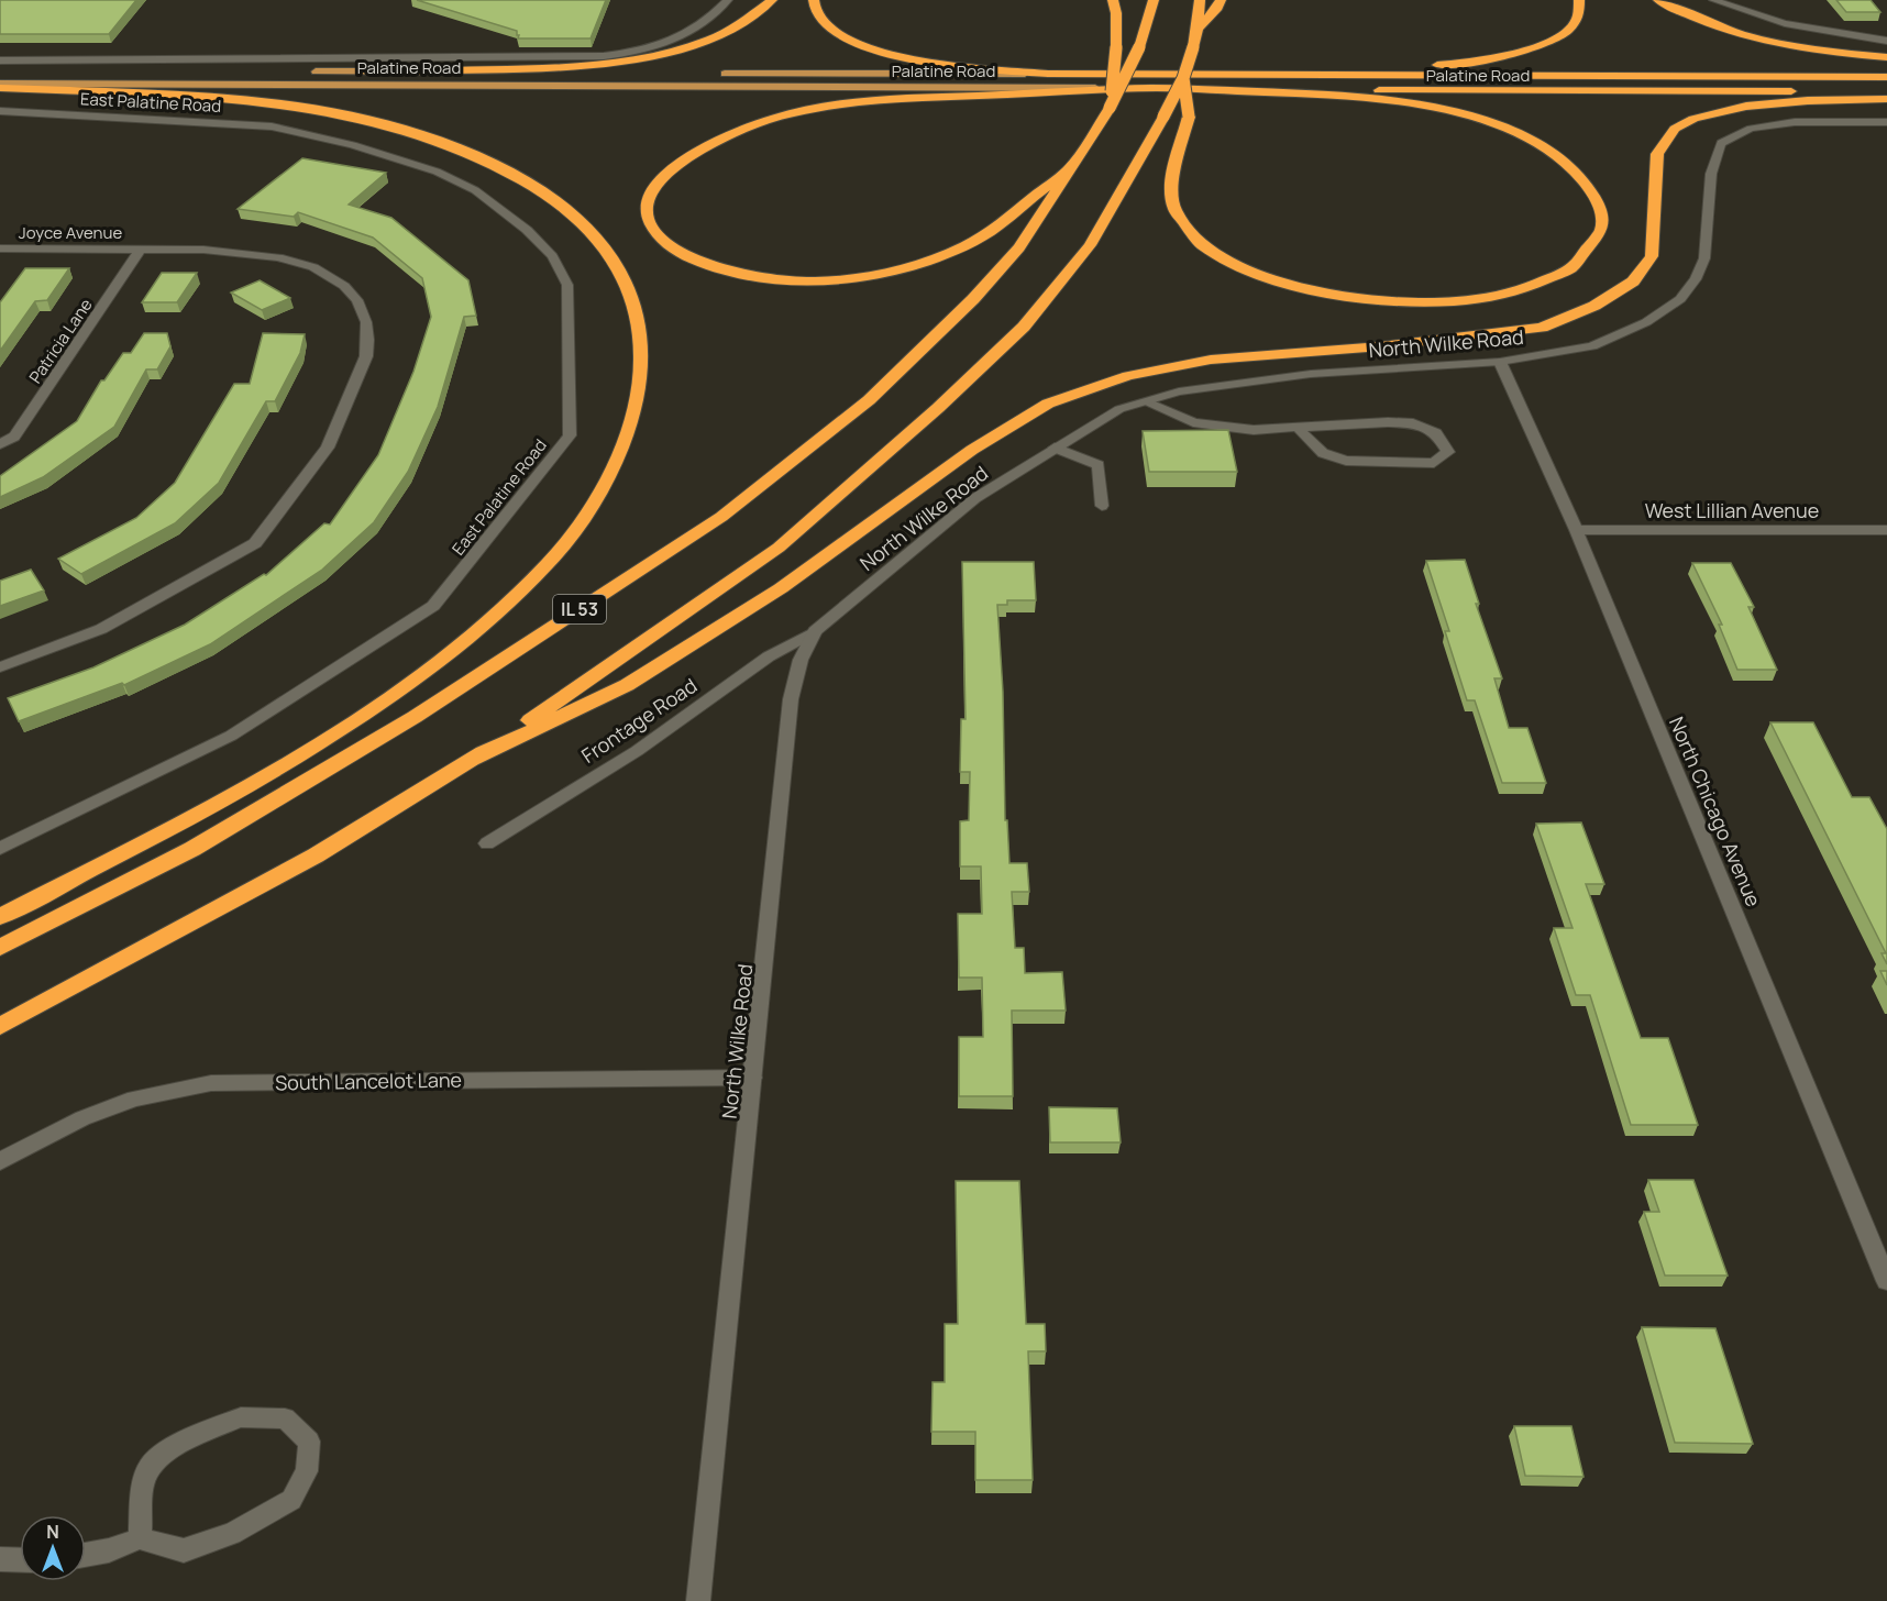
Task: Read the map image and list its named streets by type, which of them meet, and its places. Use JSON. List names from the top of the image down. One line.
{"streets":{"highway":["Palatine Road","IL 53"],"street":["East Palatine Road","Joyce Avenue","Patricia Lane","North Wilke Road","West Lillian Avenue","Frontage Road","North Chicago Avenue","South Lancelot Lane"]},"crossings":[["Joyce Avenue","Patricia Lane"],["North Wilke Road","Frontage Road"],["North Wilke Road","North Chicago Avenue"],["North Wilke Road","South Lancelot Lane"],["West Lillian Avenue","North Chicago Avenue"]],"north":"top"}
